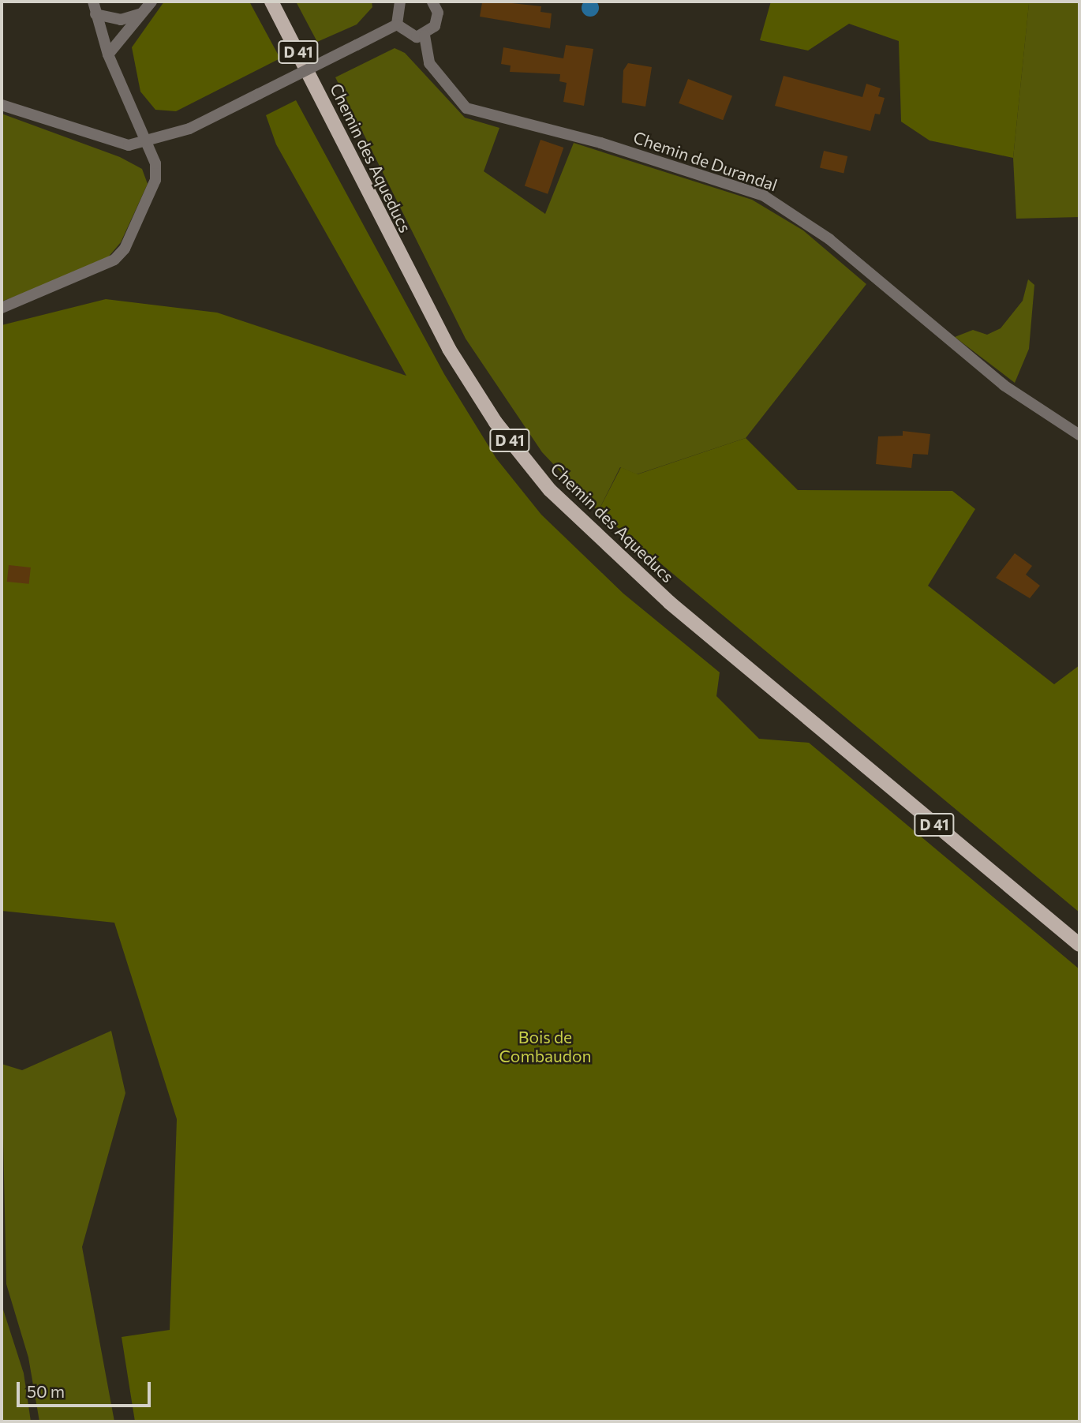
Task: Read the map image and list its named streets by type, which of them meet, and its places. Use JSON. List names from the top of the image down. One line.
{"streets":{"main road":["D 41","Chemin des Aqueducs"],"street":["Chemin de Durandal"]},"parks":["Bois de Combaudon"],"scale_bar":"50 m"}
